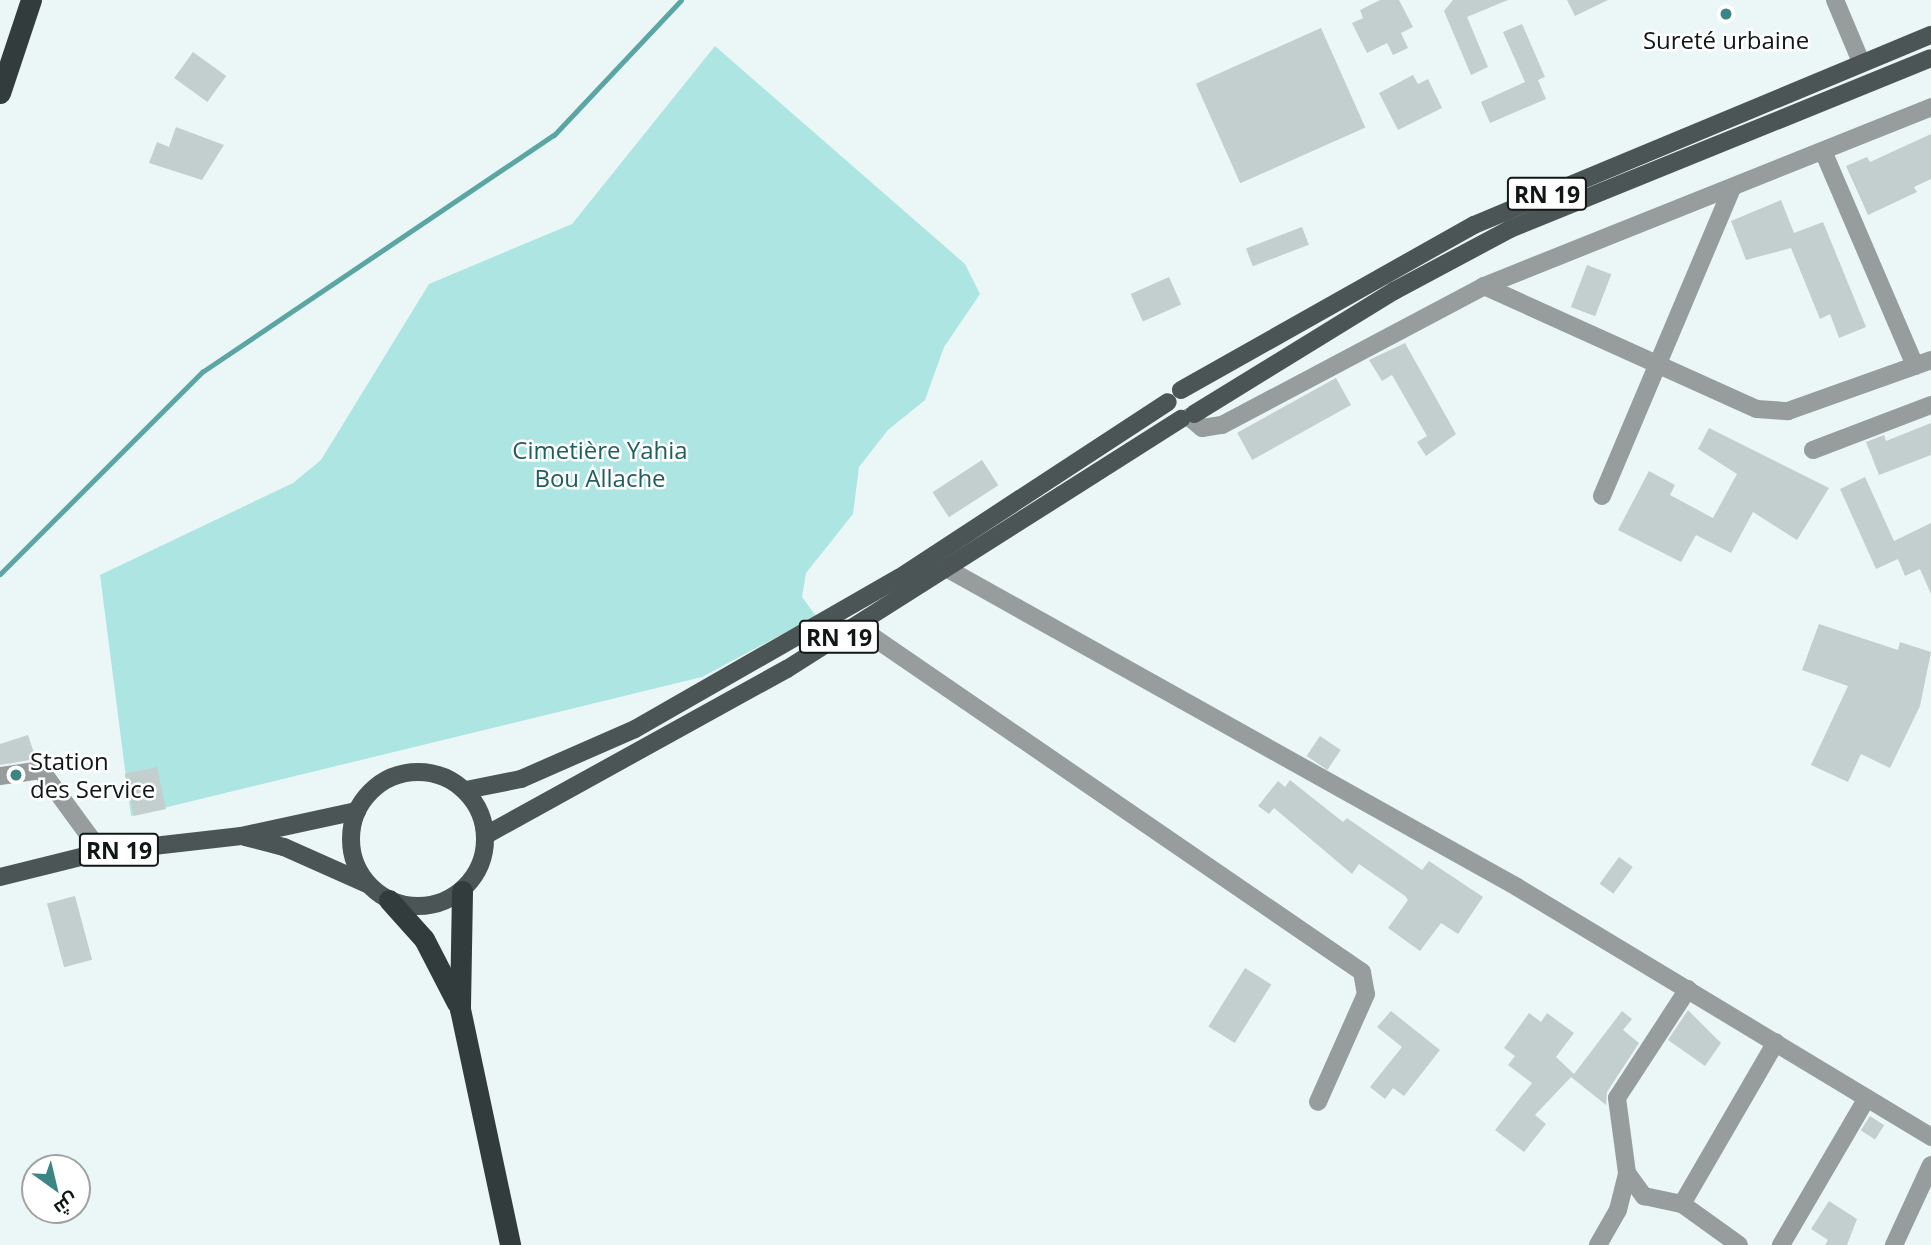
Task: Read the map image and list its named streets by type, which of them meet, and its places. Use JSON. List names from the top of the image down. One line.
{"streets":{"main road":["RN 19"]},"parks":["Cimetière Yahia Bou Allache"],"places":["Sureté urbaine","Station des Service"],"north":"bottom right"}
